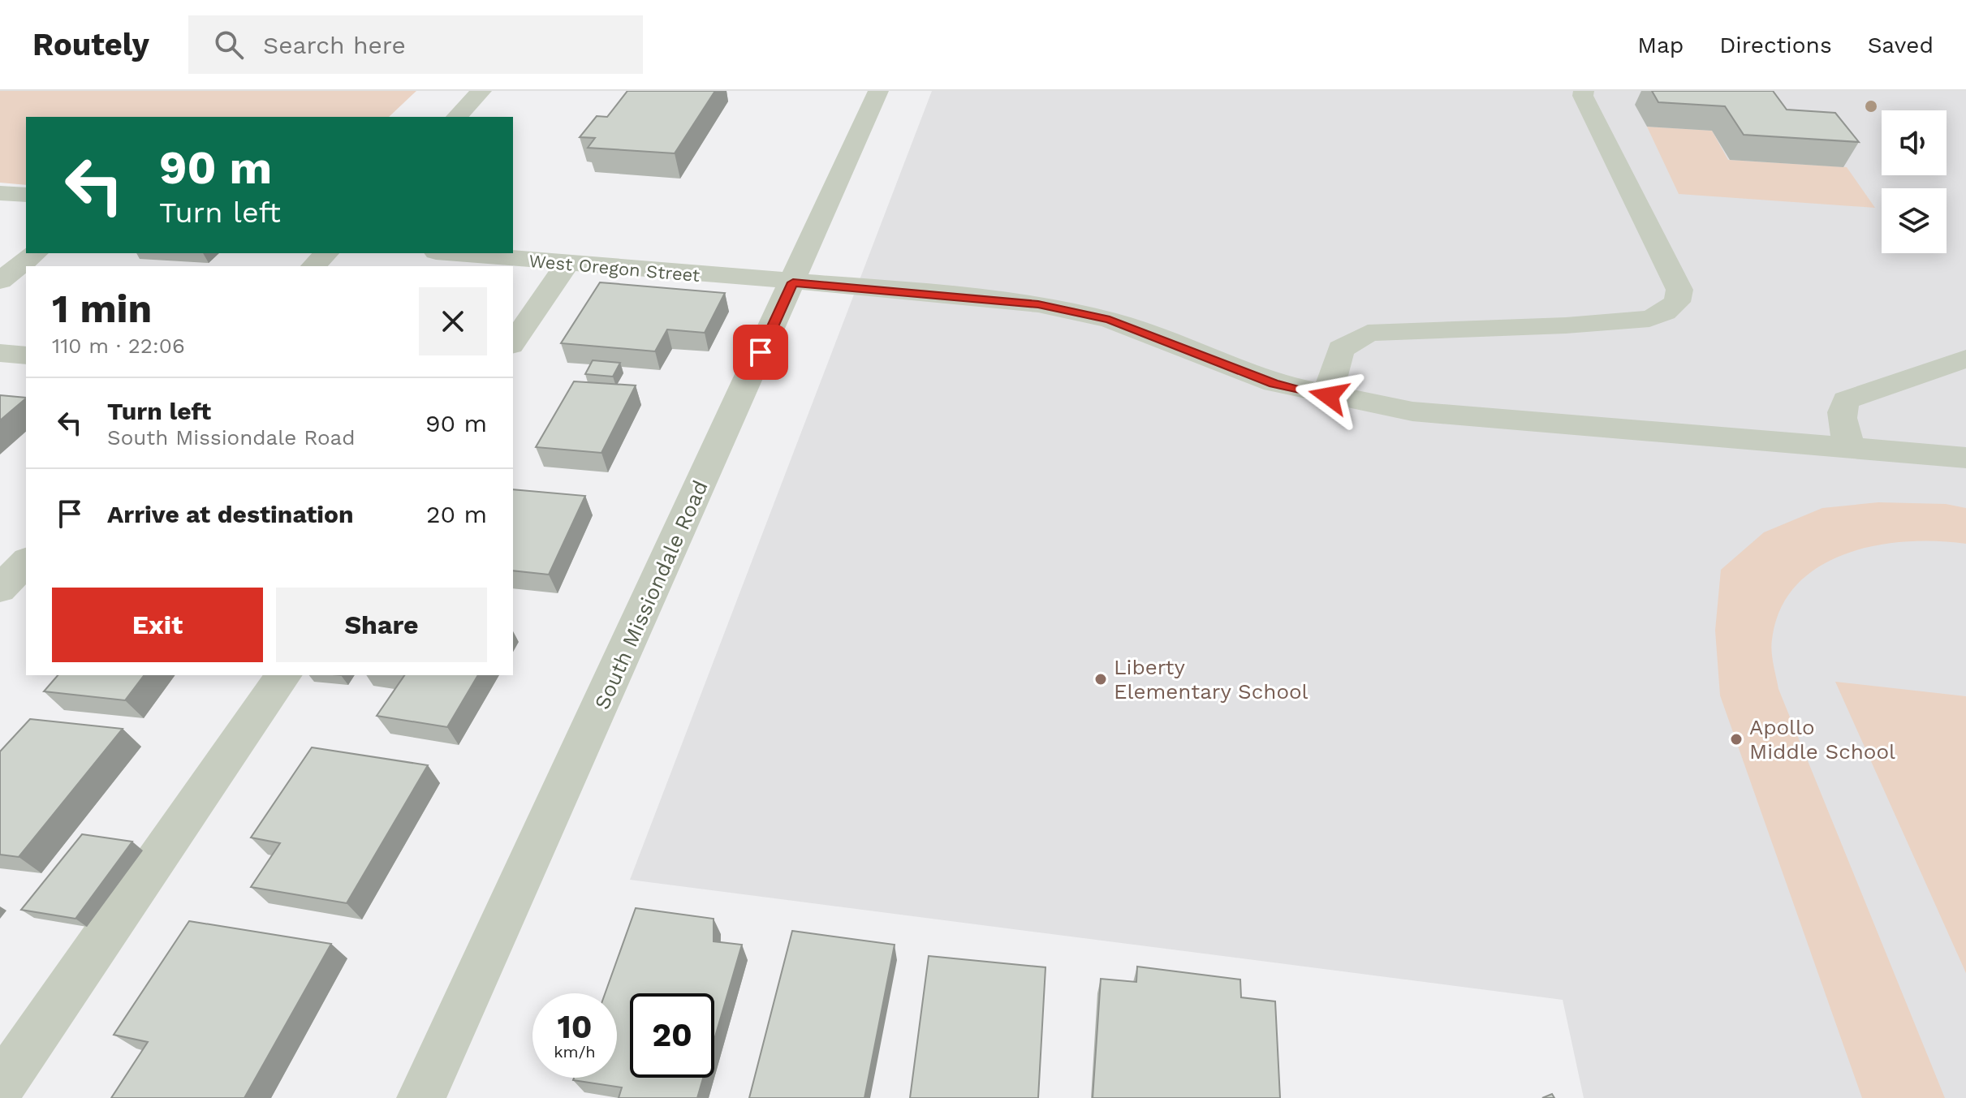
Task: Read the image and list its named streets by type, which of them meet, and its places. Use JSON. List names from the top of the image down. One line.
{"streets":{"street":["West Oregon Street","South Missiondale Road"]},"crossings":[["West Oregon Street","South Missiondale Road"]],"places":["Liberty Elementary School","Apollo Middle School"],"page":{"header":"Routely","search":"Search here","nav":["Map","Directions","Saved"],"turn":["90 m","Turn left"],"heading":["1 min","110 m · 22:06"],"list":[{"name":"Turn left","note":"South Missiondale Road","value":"90 m"},{"name":"Arrive at destination","value":"20 m"}],"buttons":["Exit","Share"],"speed":"10 km/h","limit":"20"}}
